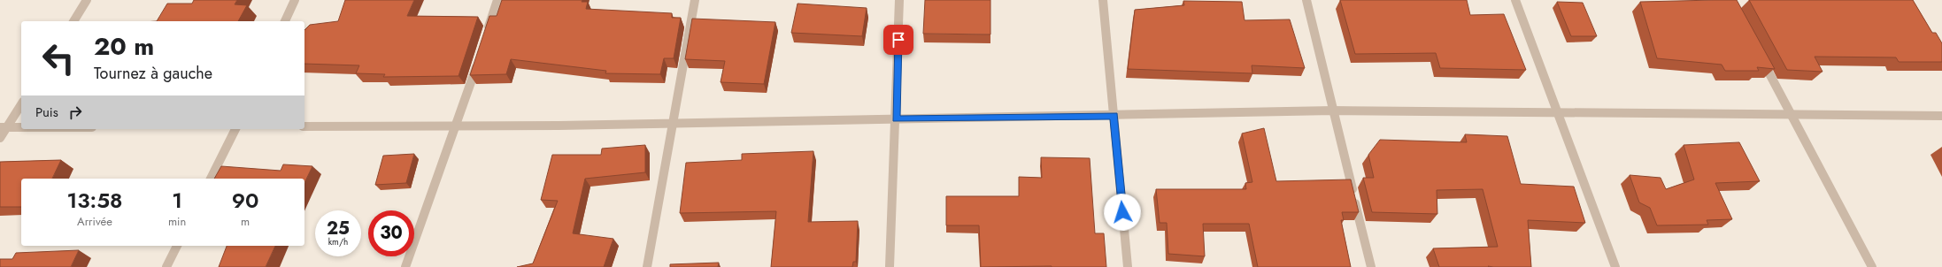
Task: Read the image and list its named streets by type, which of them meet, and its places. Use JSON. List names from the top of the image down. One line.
{"page":{"turn":["20 m","Tournez à gauche"],"then":"Puis","eta":["13:58","Arrivée","1","min","90","m"],"speed":"25 km/h","limit":"30"}}
